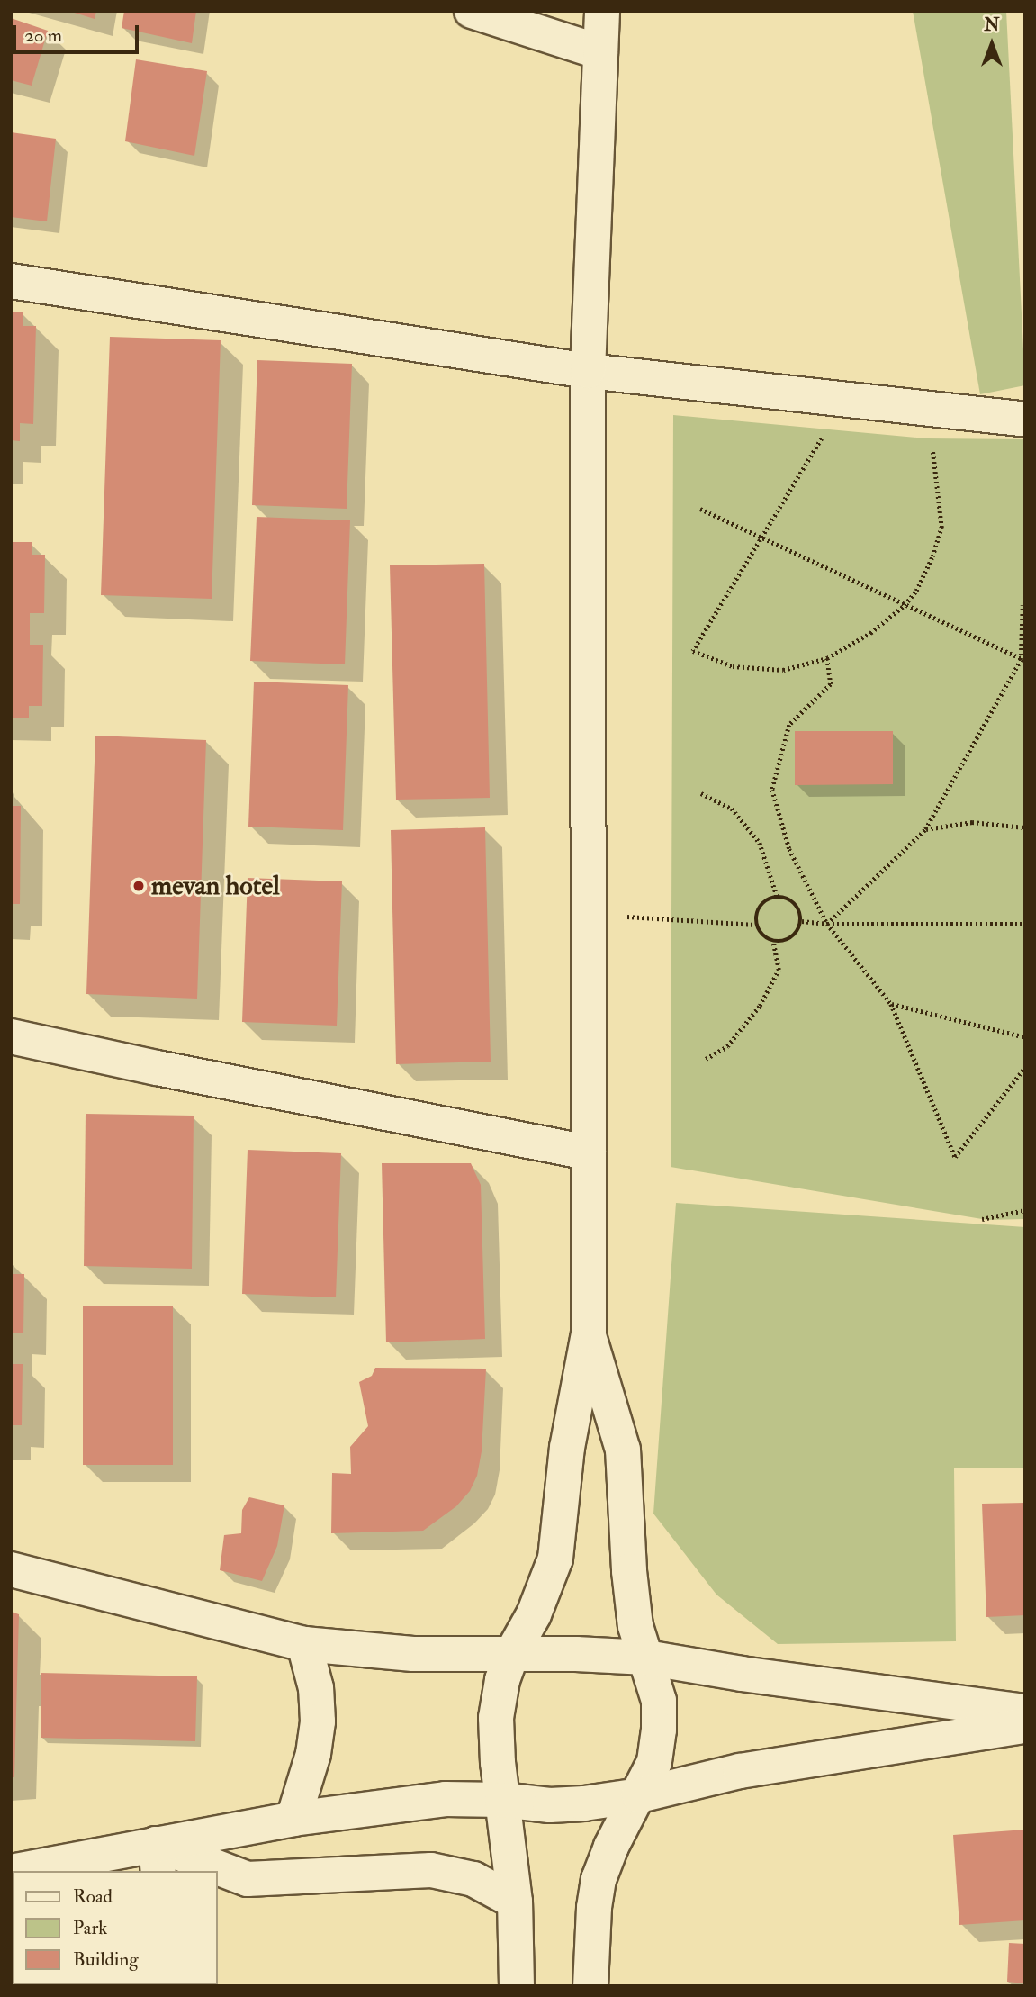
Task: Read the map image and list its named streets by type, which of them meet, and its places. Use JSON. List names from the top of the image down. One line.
{"places":["mevan hotel"],"legend":["Road","Park","Building"],"scale_bar":"20 m","north":"top"}
